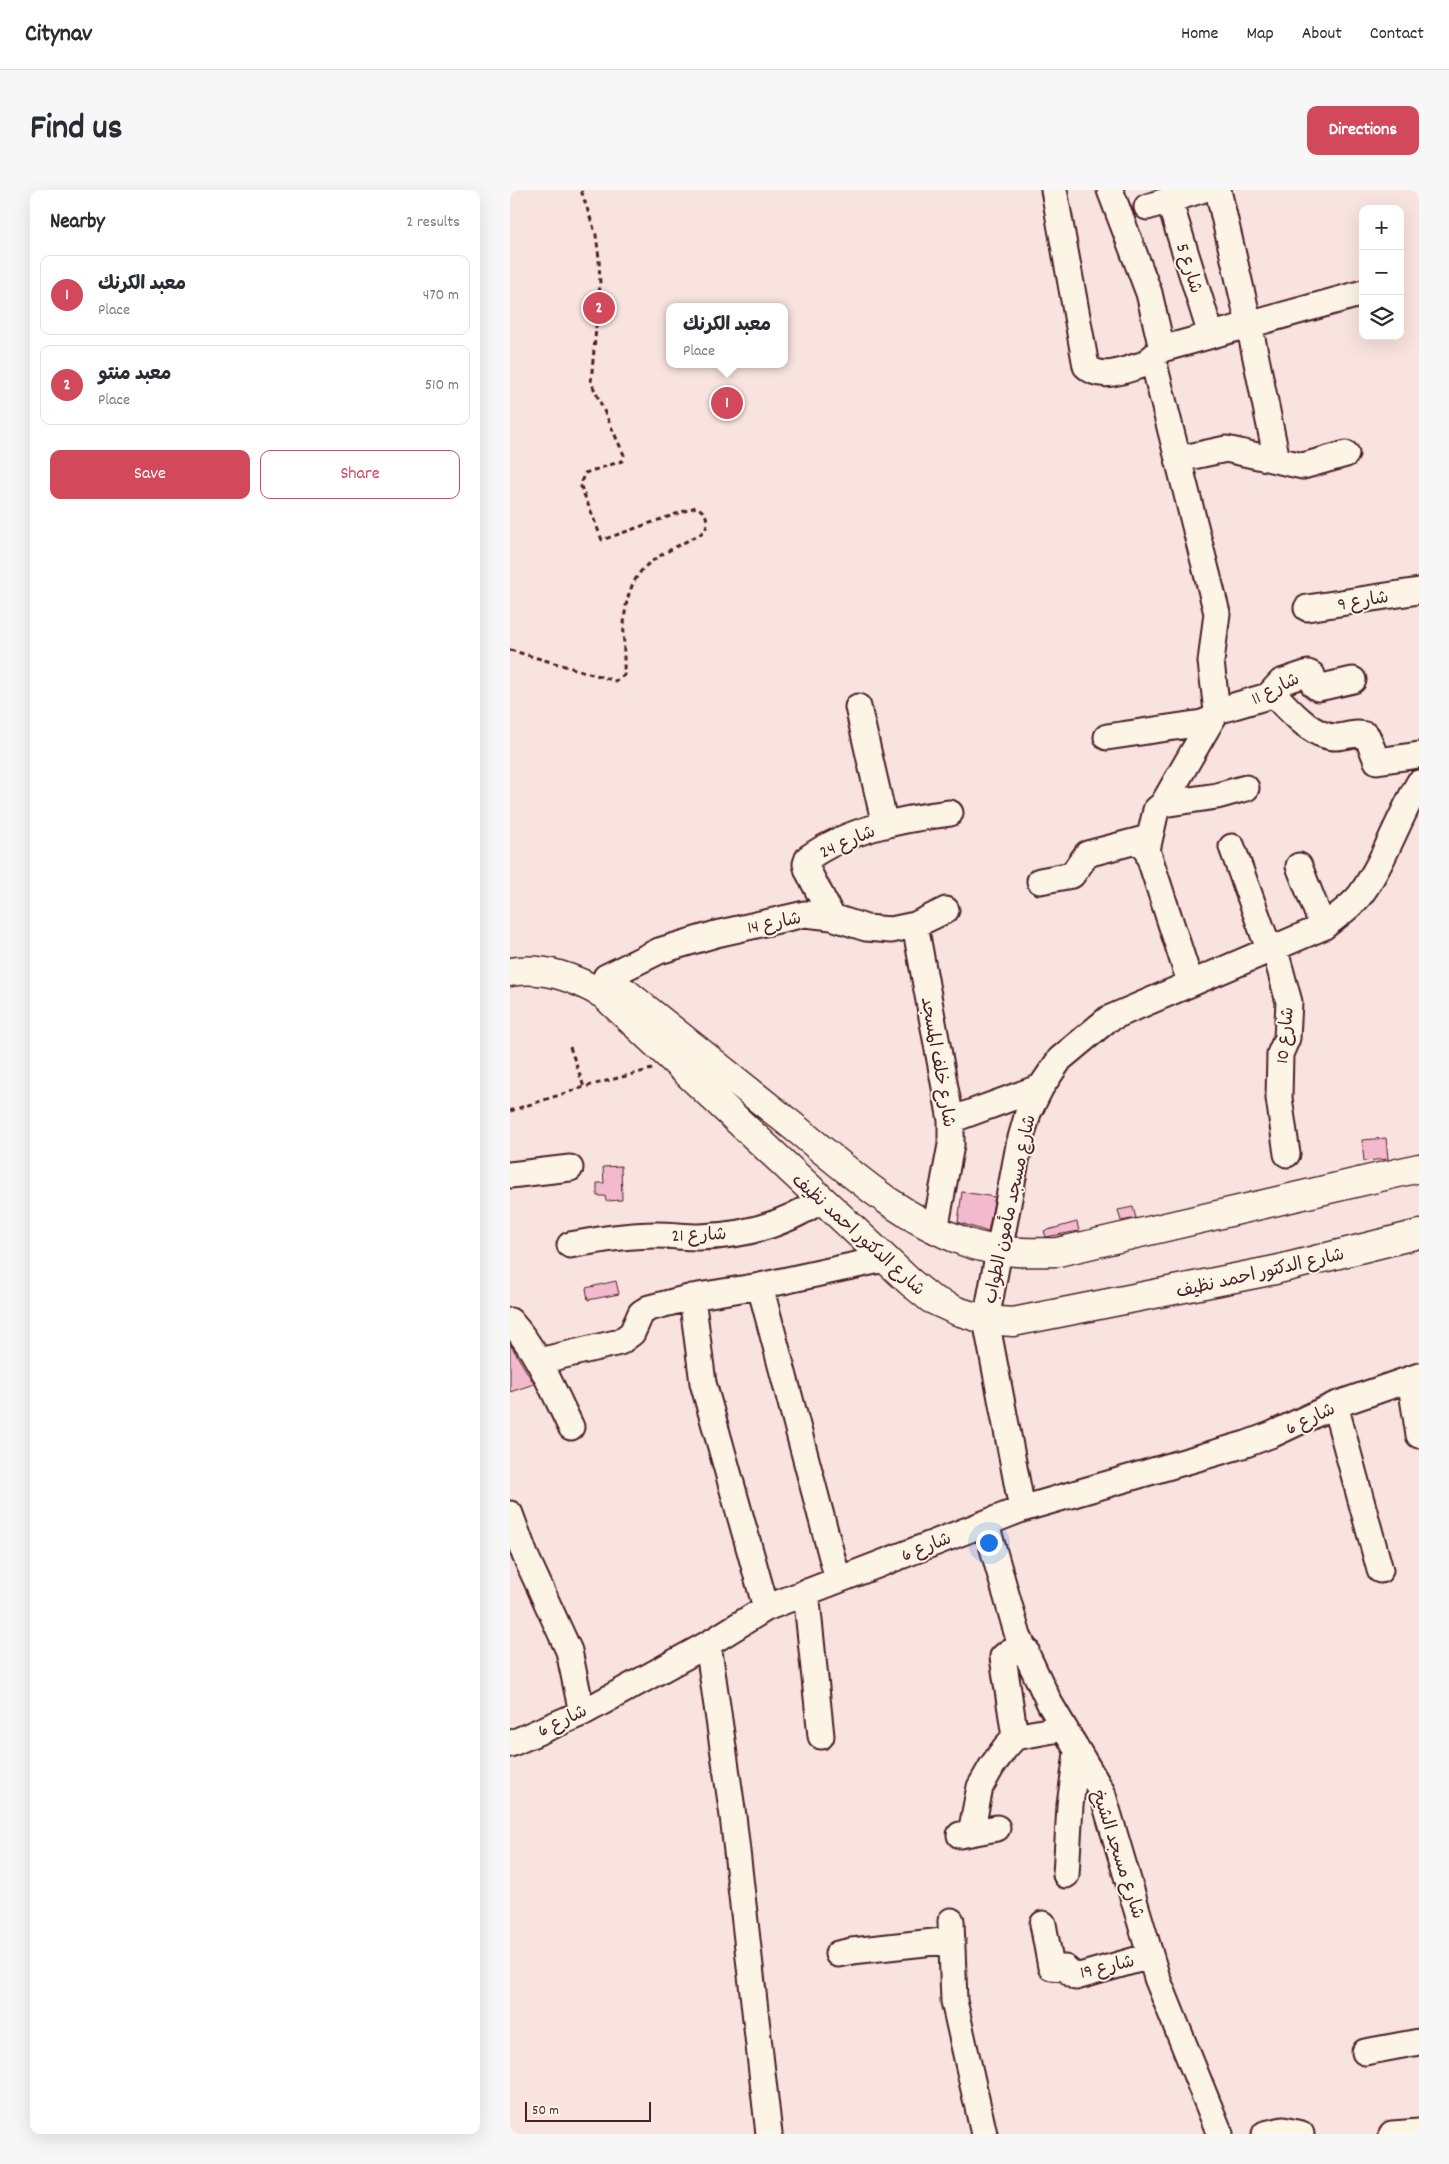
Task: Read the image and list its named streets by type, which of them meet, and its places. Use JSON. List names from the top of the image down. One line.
{"streets":{"main road":["شارع الدكتور احمد نظيف"],"street":["شارع 5","شارع 9","شارع 11","شارع 24","شارع 14","شارع 10","شارع خلف المسجد","شارع مسجد مأمون الطواب","شارع 21","شارع 6","شارع مسجد الشيخ","شارع 19"]},"crossings":[["شارع 24","شارع 14"],["شارع 14","شارع خلف المسجد"],["شارع 10","شارع مسجد مأمون الطواب"],["شارع مسجد مأمون الطواب","شارع الدكتور احمد نظيف"],["شارع مسجد مأمون الطواب","شارع 6"],["شارع 21","شارع الدكتور احمد نظيف"],["شارع 6","شارع مسجد الشيخ"],["شارع مسجد الشيخ","شارع 19"]],"scale_bar":"50 m","page":{"header":"Citynav","nav":["Home","Map","About","Contact"],"title":"Find us","buttons":["Directions",["Save","Share"]],"heading":["Nearby","2 results"],"map_buttons":["+","−"],"list":[{"mark":"1","name":"معبد الكرنك","note":"Place","value":"470 m"},{"mark":"2","name":"معبد منتو","note":"Place","value":"510 m"}],"pins":["2","1"],"popup":["معبد الكرنك","Place"],"scale":"50 m"}}
